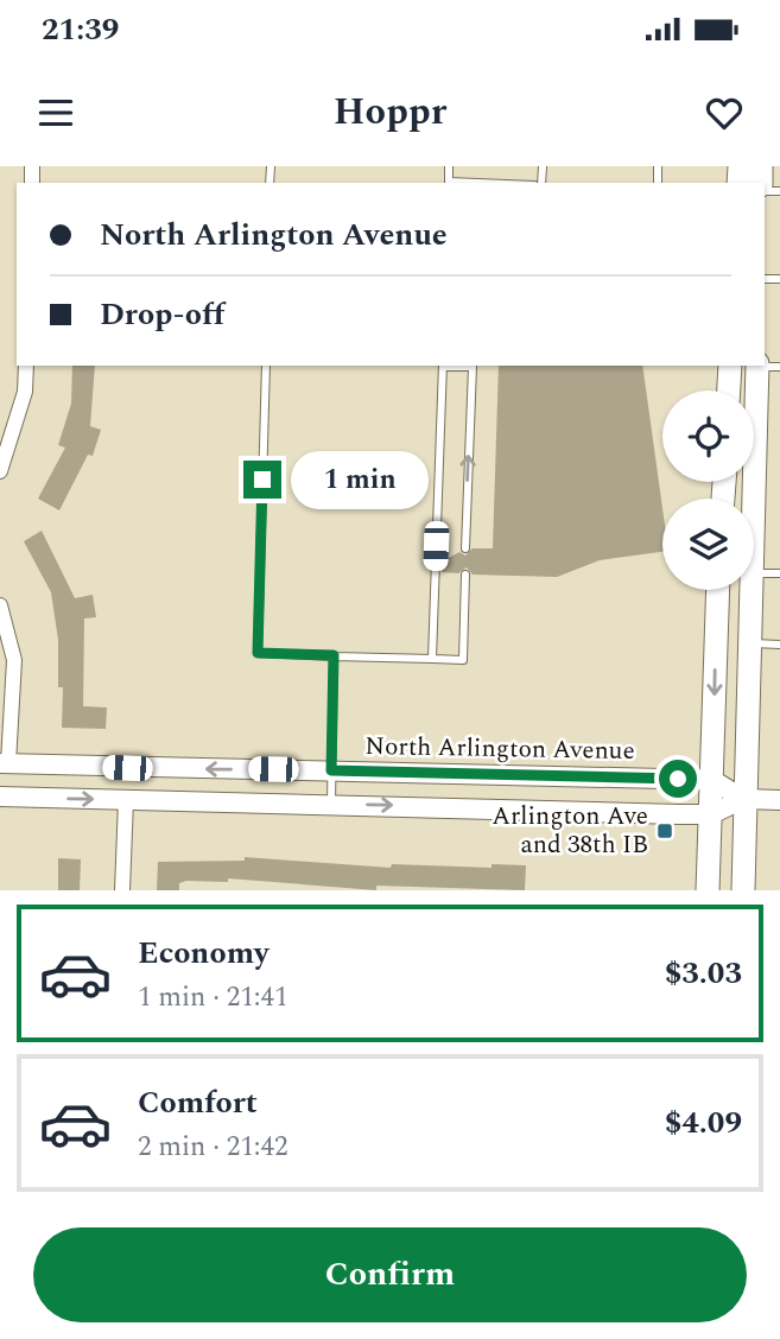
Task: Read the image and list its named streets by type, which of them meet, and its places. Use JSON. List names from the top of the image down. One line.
{"streets":{"main road":["North Arlington Avenue"]},"places":{"transit":["Arlington Ave and 38th IB"]},"page":{"status":"21:39","header":"Hoppr","banner":["North Arlington Avenue","Drop-off"],"bubble":"1 min","list":[{"name":"Economy","note":"1 min · 21:41","value":"$3.03"},{"name":"Comfort","note":"2 min · 21:42","value":"$4.09"}],"buttons":"Confirm"}}
